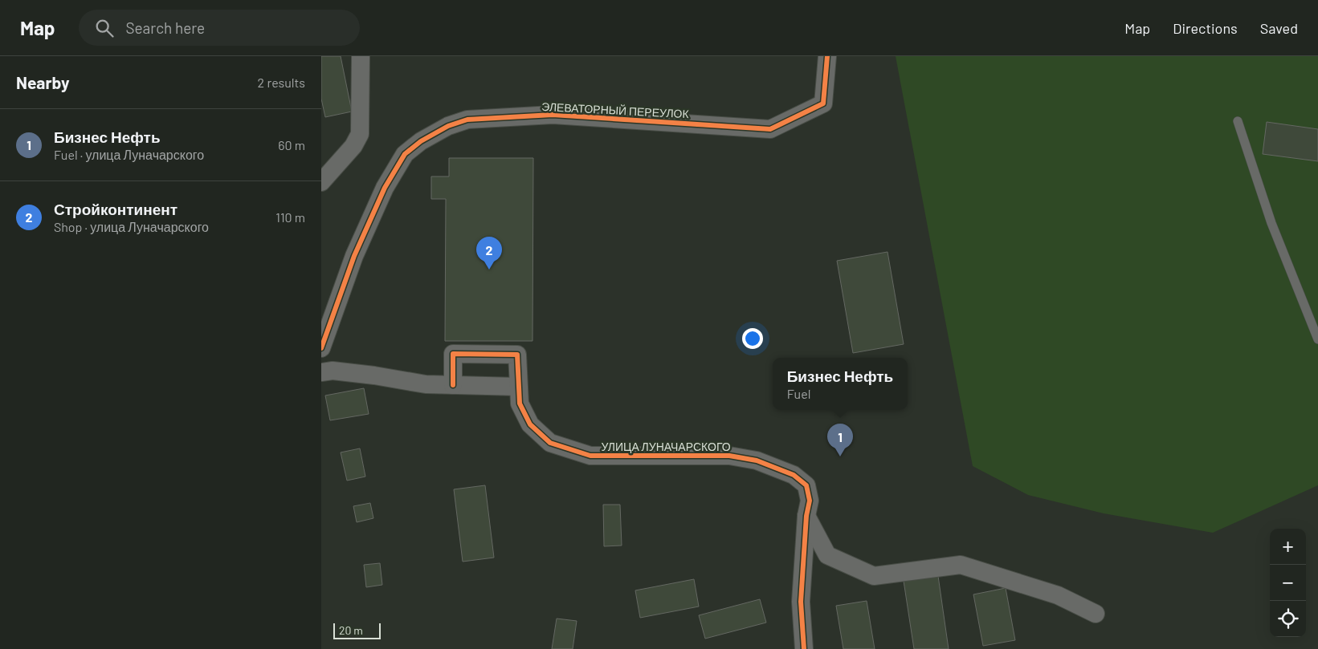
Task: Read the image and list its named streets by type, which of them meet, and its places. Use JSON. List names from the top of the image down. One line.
{"streets":{"street":["ЭЛЕВАТОРНЫЙ ПЕРЕУЛОК","УЛИЦА ЛУНАЧАРСКОГО"]},"scale_bar":"20 m","page":{"header":"Map","search":"Search here","nav":["Map","Directions","Saved"],"heading":["Nearby","2 results"],"list":[{"mark":"1","name":"Бизнес Нефть","note":"Fuel · улица Луначарского","value":"60 m"},{"mark":"2","name":"Стройконтинент","note":"Shop · улица Луначарского","value":"110 m"}],"pins":["2","1"],"popup":["Бизнес Нефть","Fuel"],"map_buttons":["+","−"],"scale":"20 m"}}
